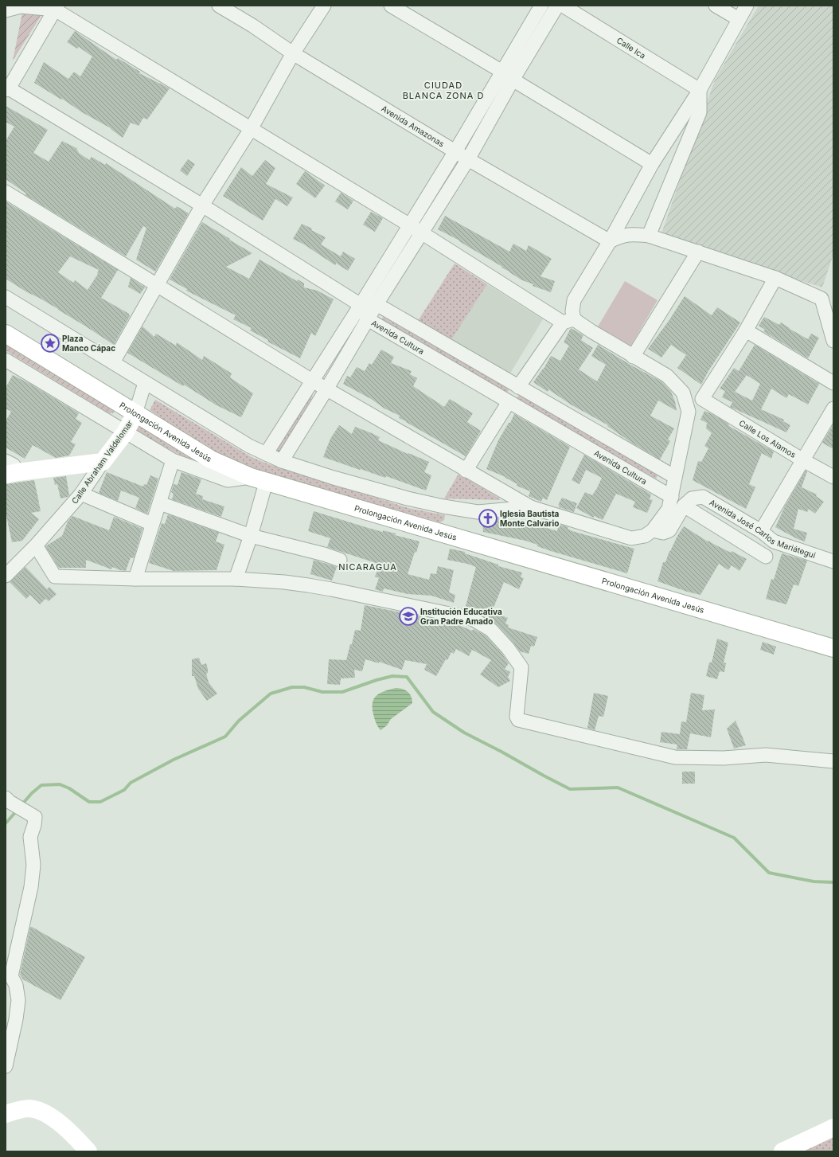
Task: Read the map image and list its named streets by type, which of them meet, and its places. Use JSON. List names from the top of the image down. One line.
{"streets":{"main road":["Prolongación Avenida Jesús","Calle Abraham Valdelomar"],"street":["Calle Ica","Avenida Amazonas","Avenida Cultura","Calle Los Alamos","Avenida José Carlos Mariátegui"]},"crossings":[["Prolongación Avenida Jesús","Calle Abraham Valdelomar"]],"districts":["CIUDAD BLANCA ZONA D","NICARAGUA"],"places":{"place":["Plaza Manco Cápac"],"church":["Iglesia Bautista Monte Calvario"],"school or university":["Institución Educativa Gran Padre Amado"]}}
